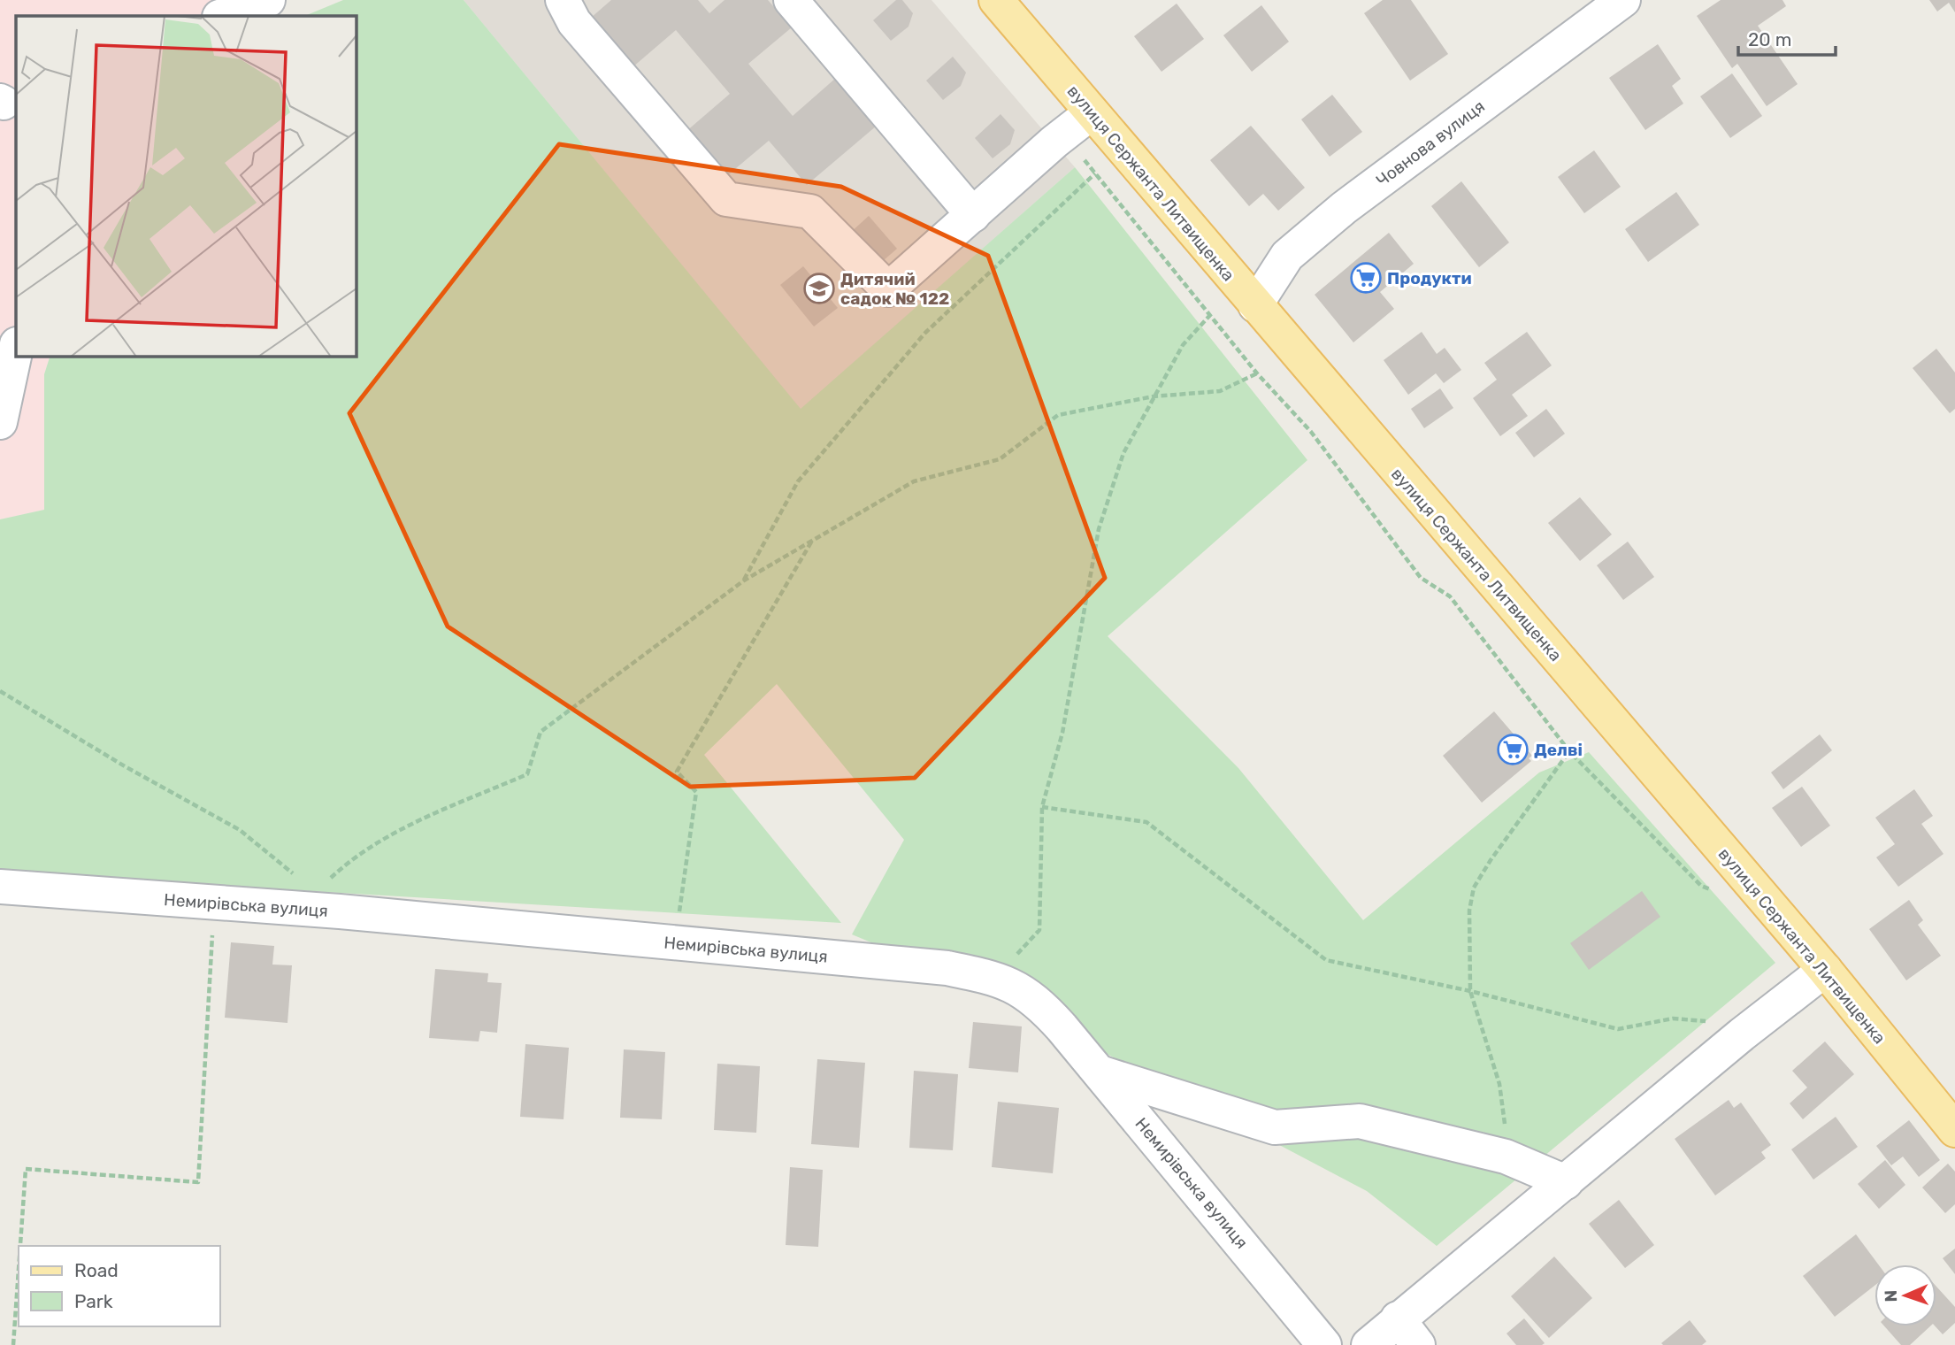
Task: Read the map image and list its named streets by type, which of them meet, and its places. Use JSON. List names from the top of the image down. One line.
{"streets":{"main road":["вулиця Сержанта Литвищенка"],"street":["Човнова вулиця","Немирівська вулиця"]},"crossings":[["Човнова вулиця","вулиця Сержанта Литвищенка"]],"places":{"supermarket":["Продукти","Делві"],"school or university":["Дитячий садок № 122"]},"legend":["Road","Park"],"scale_bar":"20 m","north":"left"}
